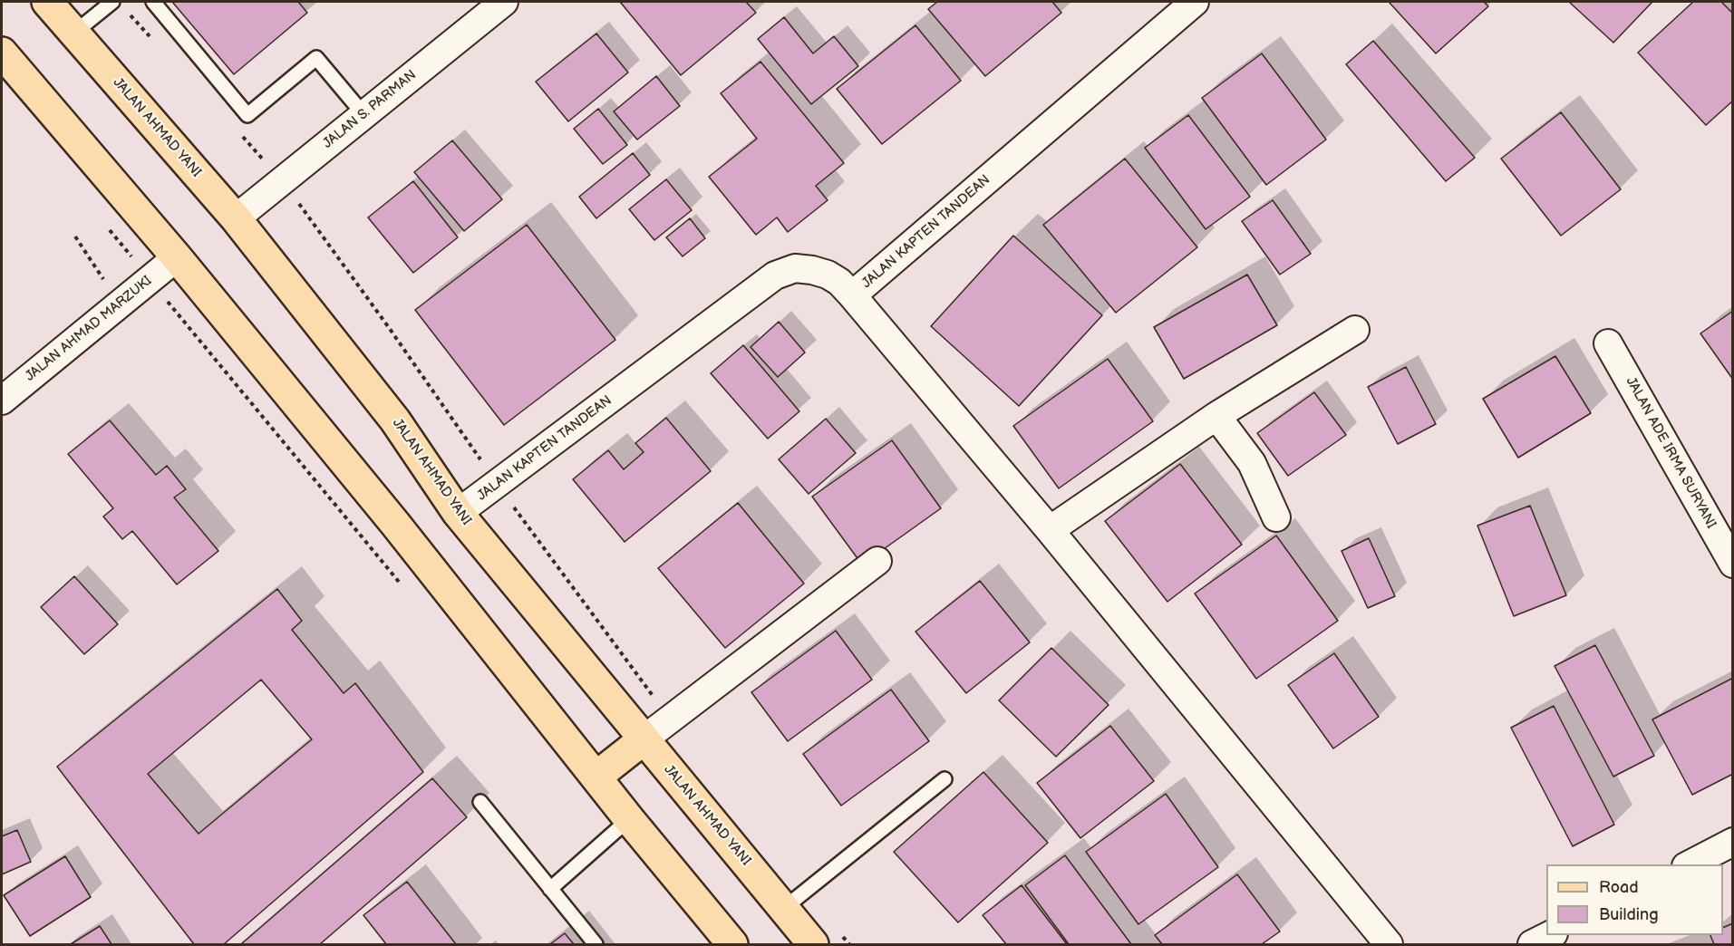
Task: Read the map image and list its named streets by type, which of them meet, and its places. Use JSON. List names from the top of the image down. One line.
{"streets":{"main road":["JALAN AHMAD YANI"],"street":["JALAN S. PARMAN","JALAN KAPTEN TANDEAN","JALAN AHMAD MARZUKI","JALAN ADE IRMA SURYANI"]},"crossings":[["JALAN S. PARMAN","JALAN AHMAD YANI"],["JALAN AHMAD YANI","JALAN KAPTEN TANDEAN"]],"legend":["Road","Building"]}
